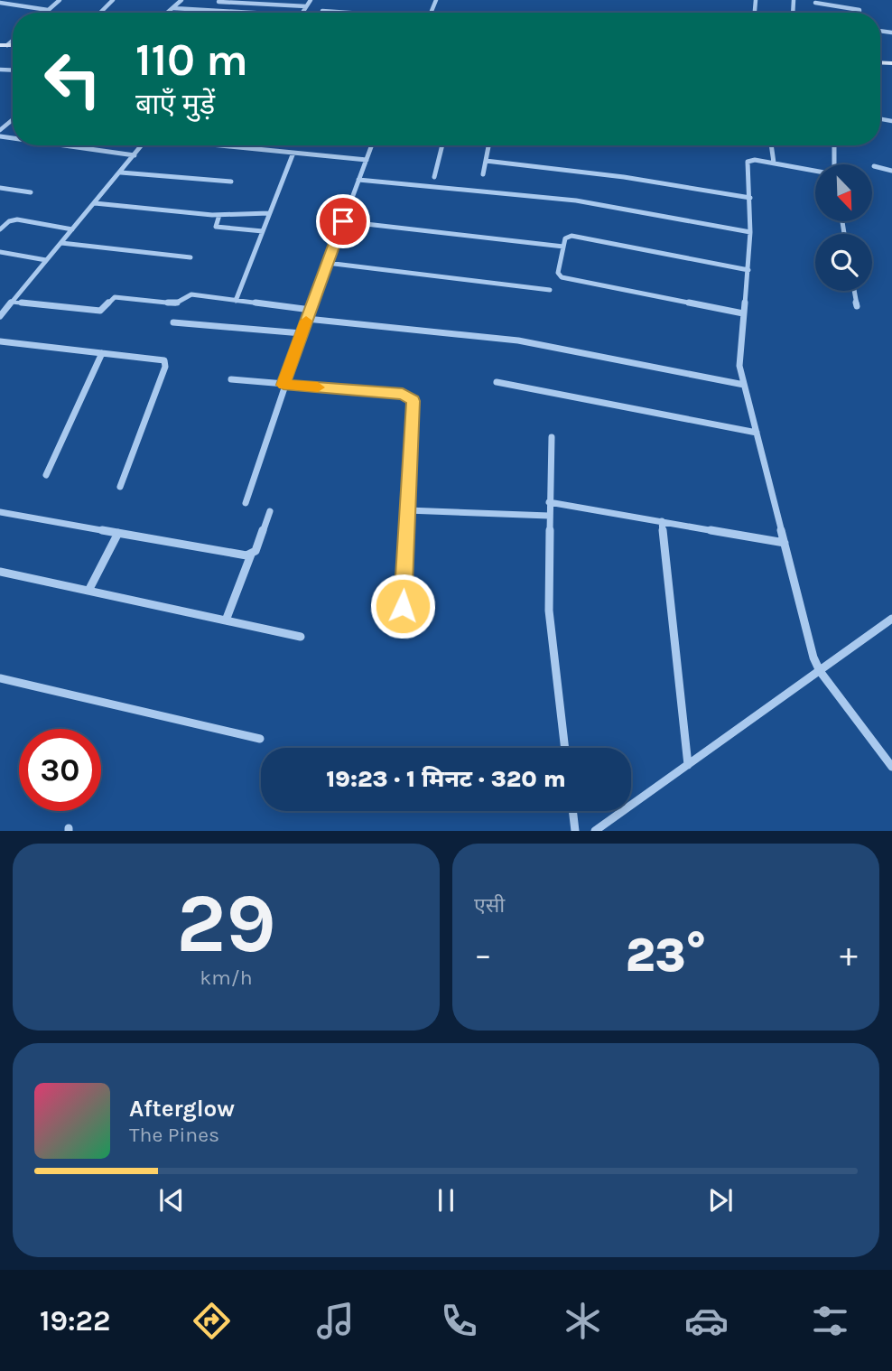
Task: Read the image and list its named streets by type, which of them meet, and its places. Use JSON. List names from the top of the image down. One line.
{"north":"bottom right","page":{"turn":["110 m","बाएँ मुड़ें"],"limit":"30","trip":"19:23 · 1 मिनट · 320 m","tile":[["29","km/h"],"एसी"],"heat":["−","23°","+"],"song":["Afterglow","The Pines"],"tabs":"19:22"}}
